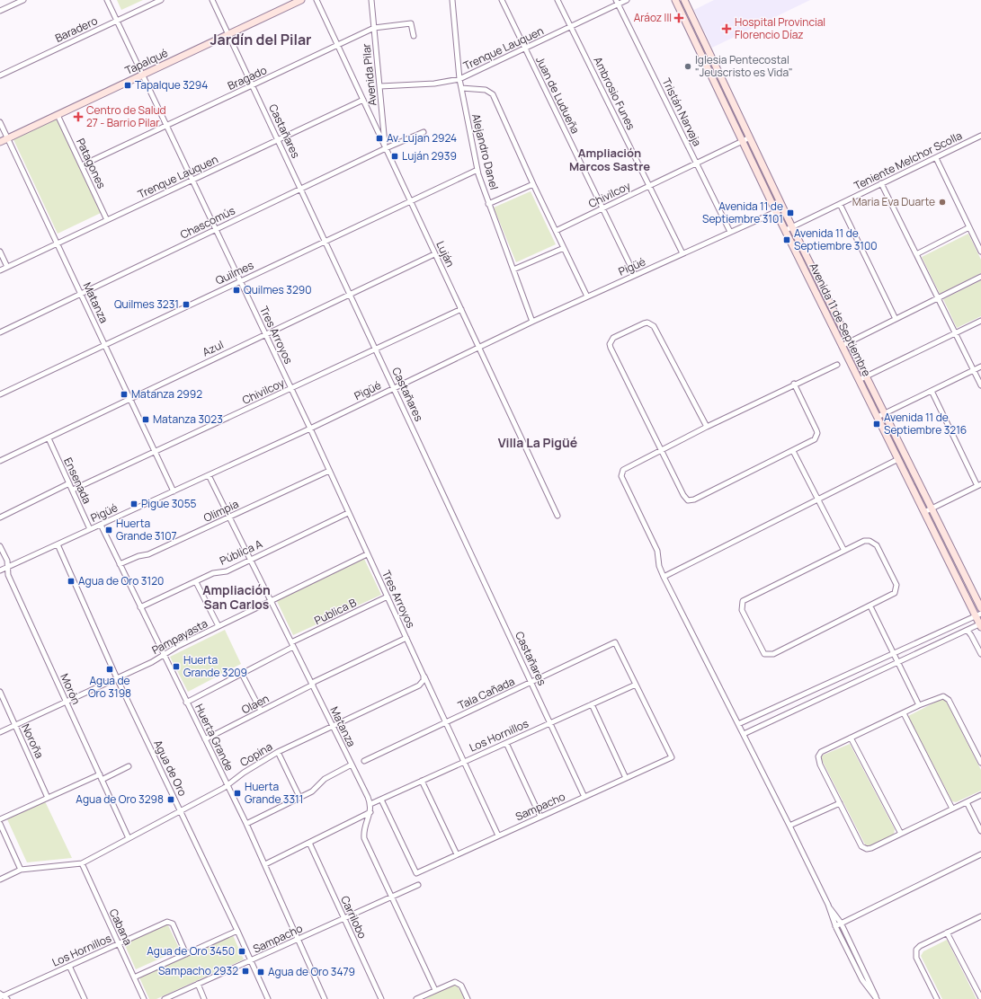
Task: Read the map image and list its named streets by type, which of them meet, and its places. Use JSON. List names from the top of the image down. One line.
{"streets":{"main road":["Tapalqué","Avenida 11 de Septiembre"],"street":["Baradero","Trenque Lauquen","Avenida Pilar","Bragado","Ambrosio Funes","Juan de Ludueña","Tristán Narvaja","Castañares","Alejandro Danel","Teniente Melchor Scolla","Patagones","Chivilcoy","Chascomús","Luján","Pigüé","Quilmes","Matanza","Tres Arroyos","Azul","Ensenada","Olimpia","Pública A","Publica B","Pampayasta","Morón","Tala Cañada","Olaen","Los Hornillos","Huerta Grande","Noroña","Copina","Agua de Oro","Sampacho","Carrilobo","Cabana"]},"crossings":[["Baradero","Tres Arroyos"],["Trenque Lauquen","Avenida Pilar"],["Trenque Lauquen","Ambrosio Funes"],["Trenque Lauquen","Juan de Ludueña"],["Trenque Lauquen","Tristán Narvaja"],["Trenque Lauquen","Castañares"],["Trenque Lauquen","Alejandro Danel"],["Trenque Lauquen","Patagones"],["Trenque Lauquen","Luján"],["Trenque Lauquen","Matanza"],["Trenque Lauquen","Tres Arroyos"],["Tapalqué","Castañares"],["Tapalqué","Patagones"],["Tapalqué","Matanza"],["Tapalqué","Tres Arroyos"],["Avenida Pilar","Bragado"],["Avenida Pilar","Chascomús"],["Avenida Pilar","Luján"],["Bragado","Castañares"],["Bragado","Patagones"],["Bragado","Luján"],["Bragado","Tres Arroyos"],["Ambrosio Funes","Chivilcoy"],["Ambrosio Funes","Pigüé"],["Juan de Ludueña","Chivilcoy"],["Juan de Ludueña","Pigüé"],["Tristán Narvaja","Chivilcoy"],["Tristán Narvaja","Pigüé"],["Castañares","Chivilcoy"],["Castañares","Chascomús"],["Castañares","Pigüé"],["Castañares","Quilmes"],["Castañares","Azul"],["Castañares","Tala Cañada"],["Castañares","Los Hornillos"],["Castañares","Sampacho"],["Alejandro Danel","Pigüé"],["Alejandro Danel","Quilmes"],["Teniente Melchor Scolla","Avenida 11 de Septiembre"],["Chivilcoy","Luján"],["Chivilcoy","Matanza"],["Chivilcoy","Avenida 11 de Septiembre"],["Chivilcoy","Tres Arroyos"],["Chivilcoy","Ensenada"],["Chascomús","Luján"],["Chascomús","Matanza"],["Chascomús","Tres Arroyos"],["Luján","Pigüé"],["Luján","Quilmes"],["Luján","Azul"],["Pigüé","Matanza"],["Pigüé","Avenida 11 de Septiembre"],["Pigüé","Tres Arroyos"],["Pigüé","Ensenada"],["Pigüé","Morón"],["Pigüé","Huerta Grande"],["Pigüé","Agua de Oro"],["Quilmes","Matanza"],["Quilmes","Tres Arroyos"],["Matanza","Azul"],["Matanza","Olimpia"],["Matanza","Pública A"],["Matanza","Publica B"],["Matanza","Pampayasta"],["Matanza","Olaen"],["Matanza","Los Hornillos"],["Matanza","Copina"],["Matanza","Sampacho"],["Tres Arroyos","Azul"],["Tres Arroyos","Olimpia"],["Tres Arroyos","Pública A"],["Tres Arroyos","Publica B"],["Tres Arroyos","Pampayasta"],["Tres Arroyos","Tala Cañada"],["Tres Arroyos","Olaen"],["Tres Arroyos","Los Hornillos"],["Tres Arroyos","Copina"],["Tres Arroyos","Sampacho"],["Azul","Ensenada"],["Olimpia","Huerta Grande"],["Pública A","Huerta Grande"],["Publica B","Huerta Grande"],["Pampayasta","Morón"],["Pampayasta","Huerta Grande"],["Pampayasta","Noroña"],["Pampayasta","Agua de Oro"],["Morón","Copina"],["Tala Cañada","Los Hornillos"],["Tala Cañada","Sampacho"],["Olaen","Huerta Grande"],["Los Hornillos","Sampacho"],["Los Hornillos","Cabana"],["Huerta Grande","Copina"],["Huerta Grande","Sampacho"],["Copina","Agua de Oro"],["Copina","Cabana"],["Agua de Oro","Sampacho"],["Sampacho","Carrilobo"]],"districts":["Jardín del Pilar","Ampliación Marcos Sastre","Villa La Pigüé","Ampliación San Carlos"],"places":{"health":["Aráoz III","Hospital Provincial Florencio Díaz","Centro de Salud 27 - Barrio Pilar"],"other":["Iglesia Pentecostal \"Jeuscristo es Vida\"","Maria Eva Duarte"],"transit":["Tapalque 3294","Av. Lujan 2924","Luján 2939","Avenida 11 de Septiembre 3101","Avenida 11 de Septiembre 3100","Quilmes 3290","Quilmes 3231","Matanza 2992","Matanza 3023","Avenida 11 de Septiembre 3216","Pigue 3055","Huerta Grande 3107","Agua de Oro 3120","Huerta Grande 3209","Agua de Oro 3198","Huerta Grande 3311","Agua de Oro 3298","Agua de Oro 3450","Sampacho 2932","Agua de Oro 3479"]}}
